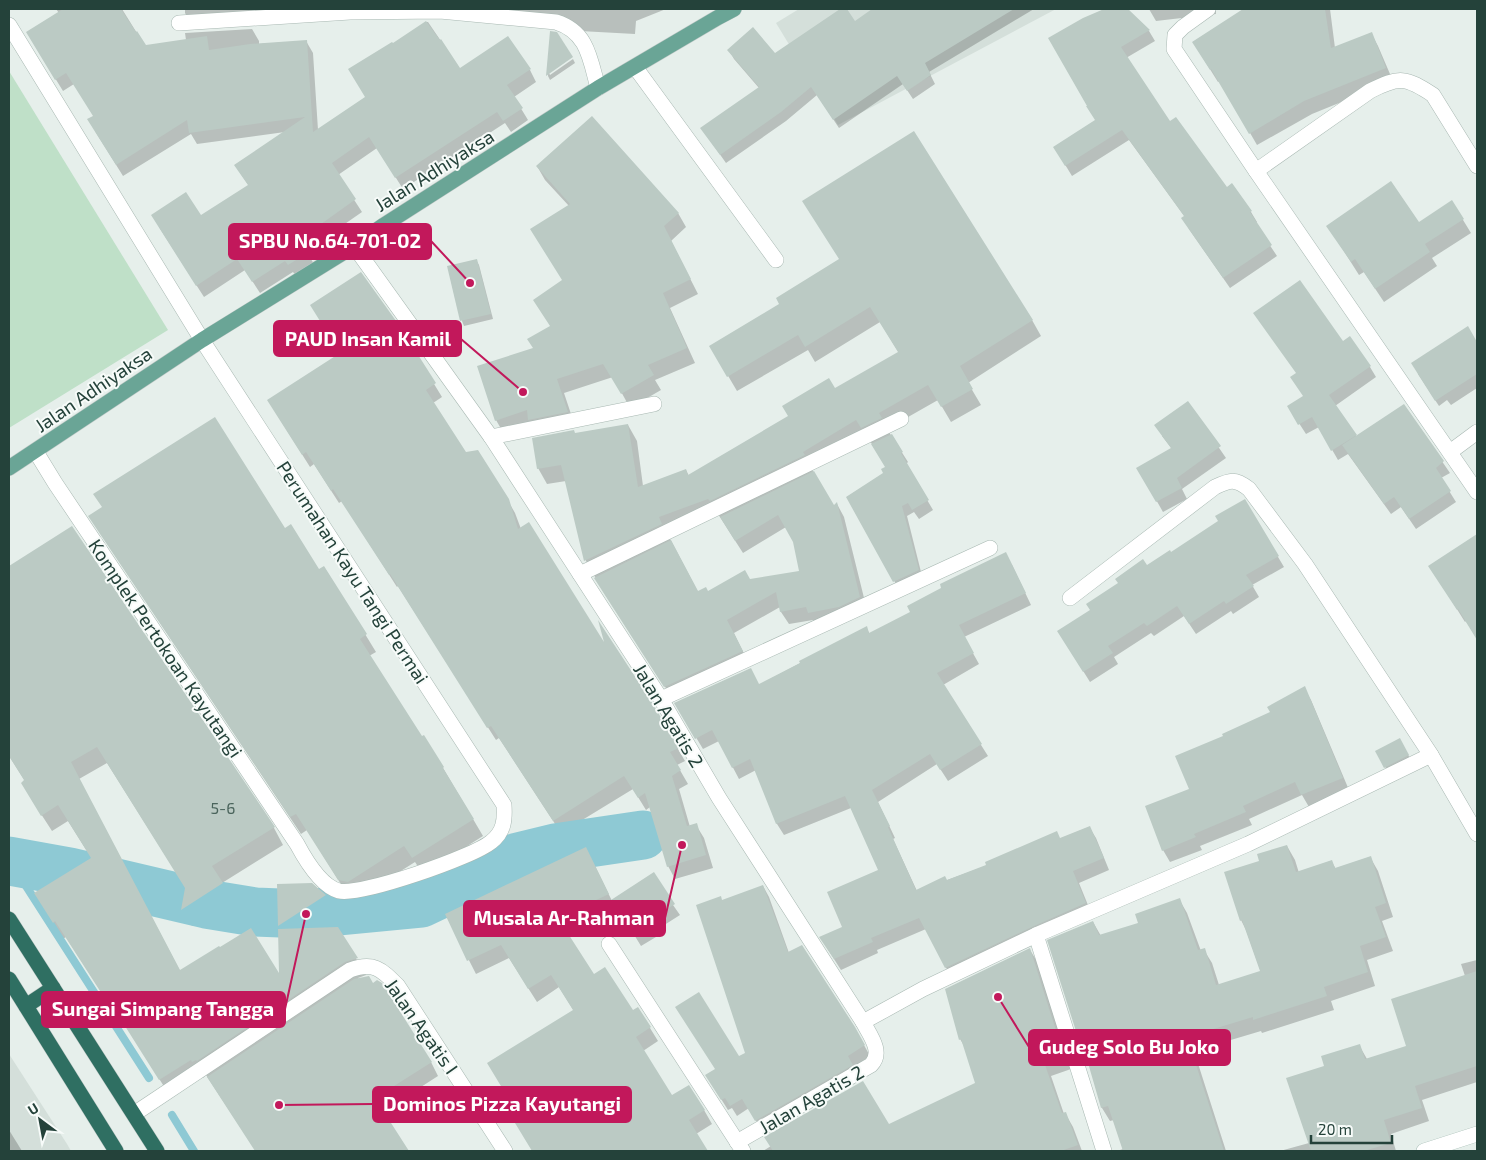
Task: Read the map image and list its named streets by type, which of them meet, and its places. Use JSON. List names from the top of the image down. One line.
{"streets":{"main road":["Jalan Adhiyaksa"],"street":["Perumahan Kayu Tangi Permai","Komplek Pertokoan Kayutangi","Jalan Agatis 2","Jalan Agatis I"]},"crossings":[["Jalan Adhiyaksa","Perumahan Kayu Tangi Permai"],["Jalan Adhiyaksa","Komplek Pertokoan Kayutangi"],["Jalan Adhiyaksa","Jalan Agatis 2"],["Perumahan Kayu Tangi Permai","Komplek Pertokoan Kayutangi"]],"places":["SPBU No.64-701-02","PAUD Insan Kamil","Musala Ar-Rahman","Sungai Simpang Tangga","Gudeg Solo Bu Joko","Dominos Pizza Kayutangi"],"house_numbers":["5-6"],"scale_bar":"20 m","north":"top left"}
